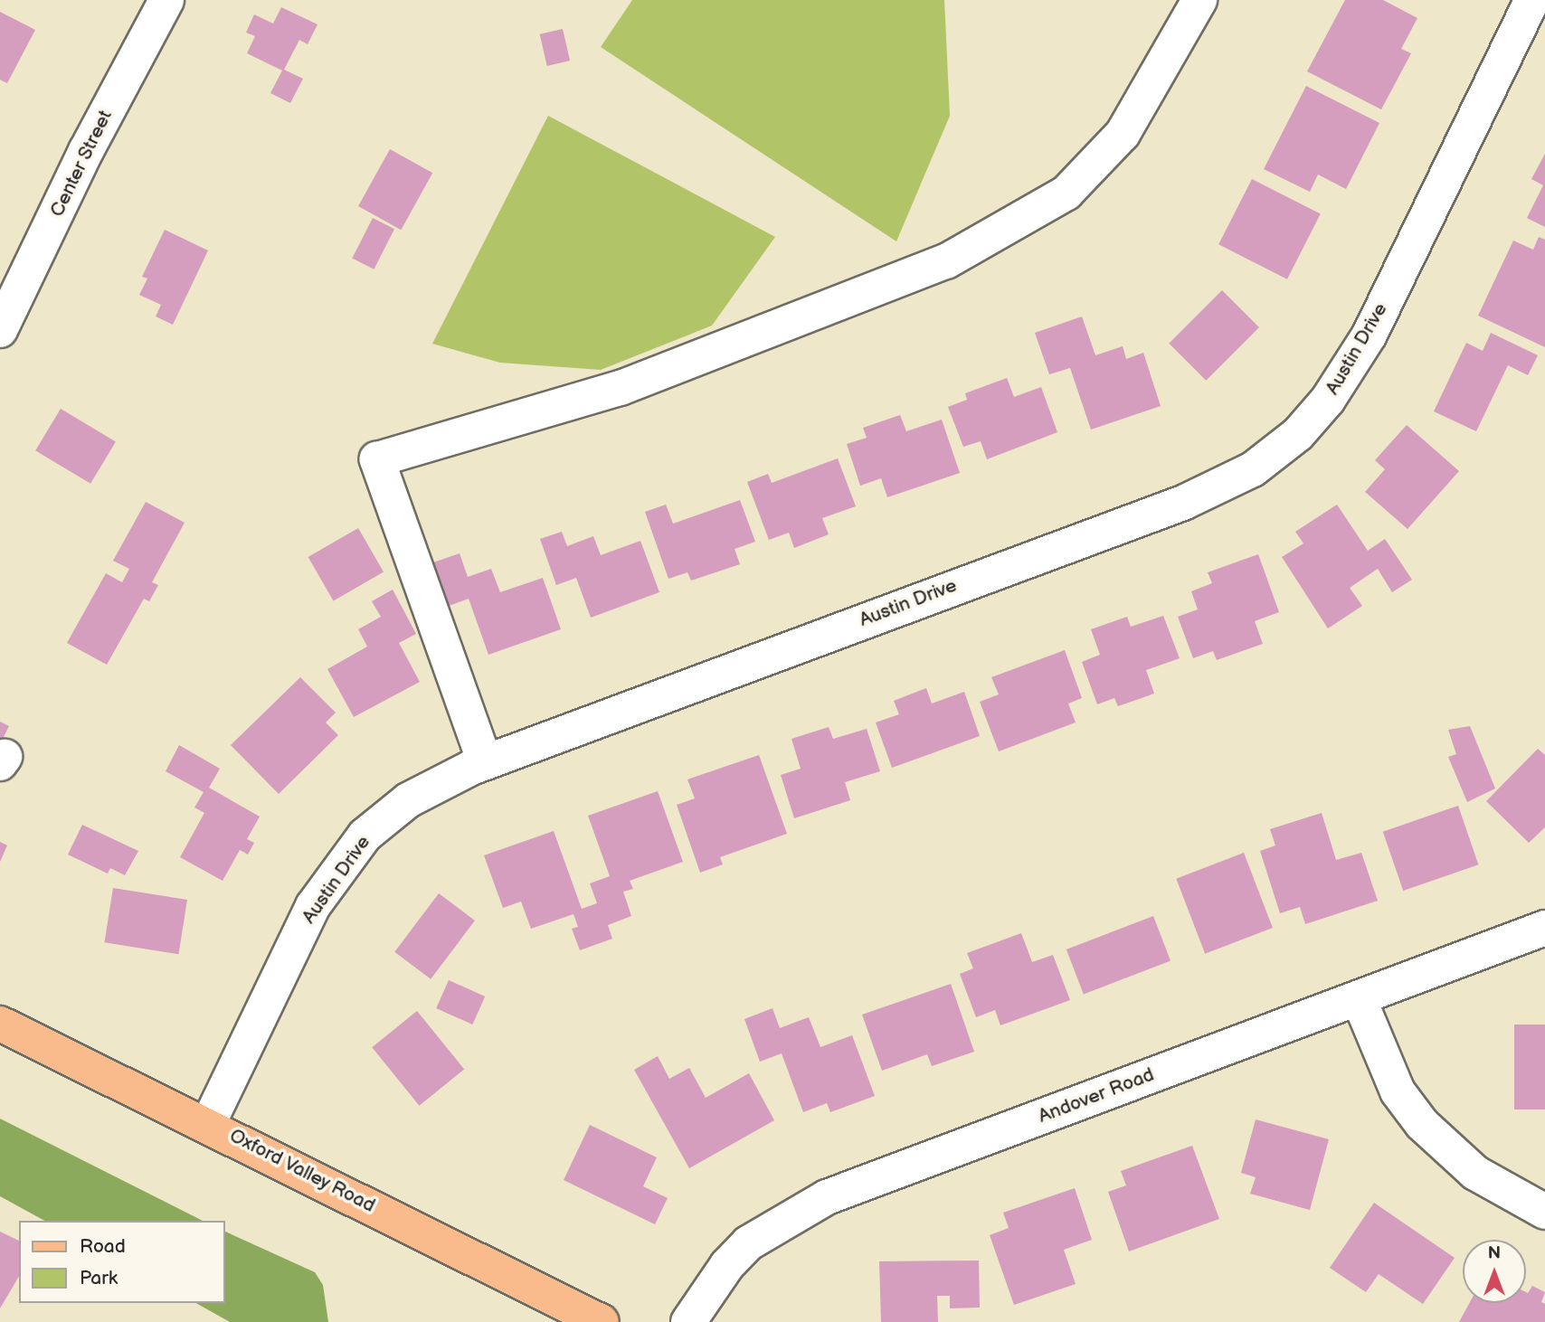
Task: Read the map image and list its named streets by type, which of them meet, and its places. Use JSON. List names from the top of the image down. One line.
{"streets":{"main road":["Oxford Valley Road"],"street":["Center Street","Austin Drive","Andover Road"]},"crossings":[["Austin Drive","Oxford Valley Road"]],"legend":["Road","Park"],"north":"top"}
